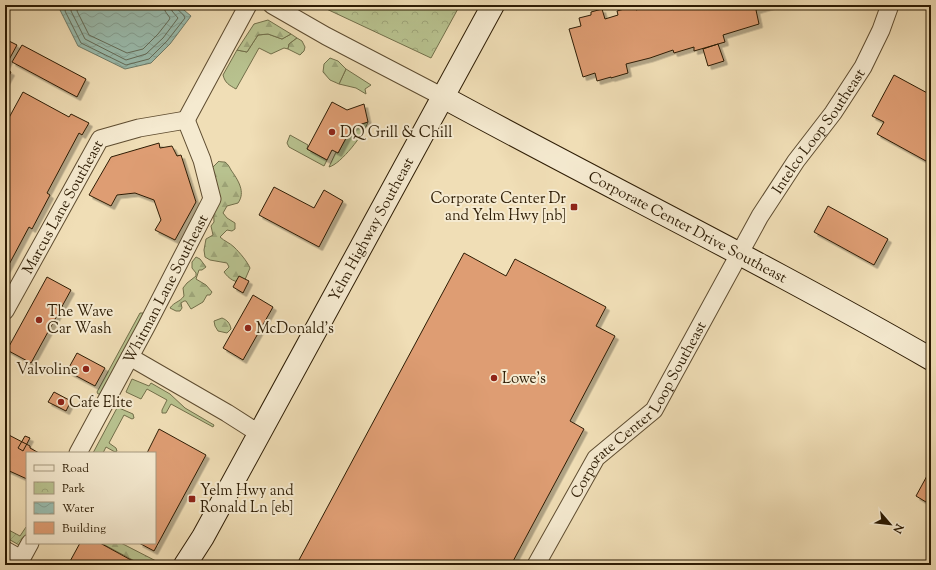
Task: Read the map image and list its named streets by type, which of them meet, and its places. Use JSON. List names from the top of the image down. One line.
{"streets":{"main road":["Corporate Center Drive Southeast","Yelm Highway Southeast"],"street":["Intelco Loop Southeast","Marcus Lane Southeast","Whitman Lane Southeast","Corporate Center Loop Southeast"]},"crossings":[["Intelco Loop Southeast","Corporate Center Drive Southeast"],["Intelco Loop Southeast","Corporate Center Loop Southeast"],["Marcus Lane Southeast","Whitman Lane Southeast"],["Corporate Center Drive Southeast","Yelm Highway Southeast"],["Corporate Center Drive Southeast","Corporate Center Loop Southeast"]],"places":{"other":["DQ Grill & Chill","The Wave Car Wash","McDonald's","Valvoline","Lowe's","Cafe Elite"],"transit":["Corporate Center Dr and Yelm Hwy [nb]","Yelm Hwy and Ronald Ln [eb]"]},"legend":["Road","Park","Water","Building"],"north":"bottom right"}
